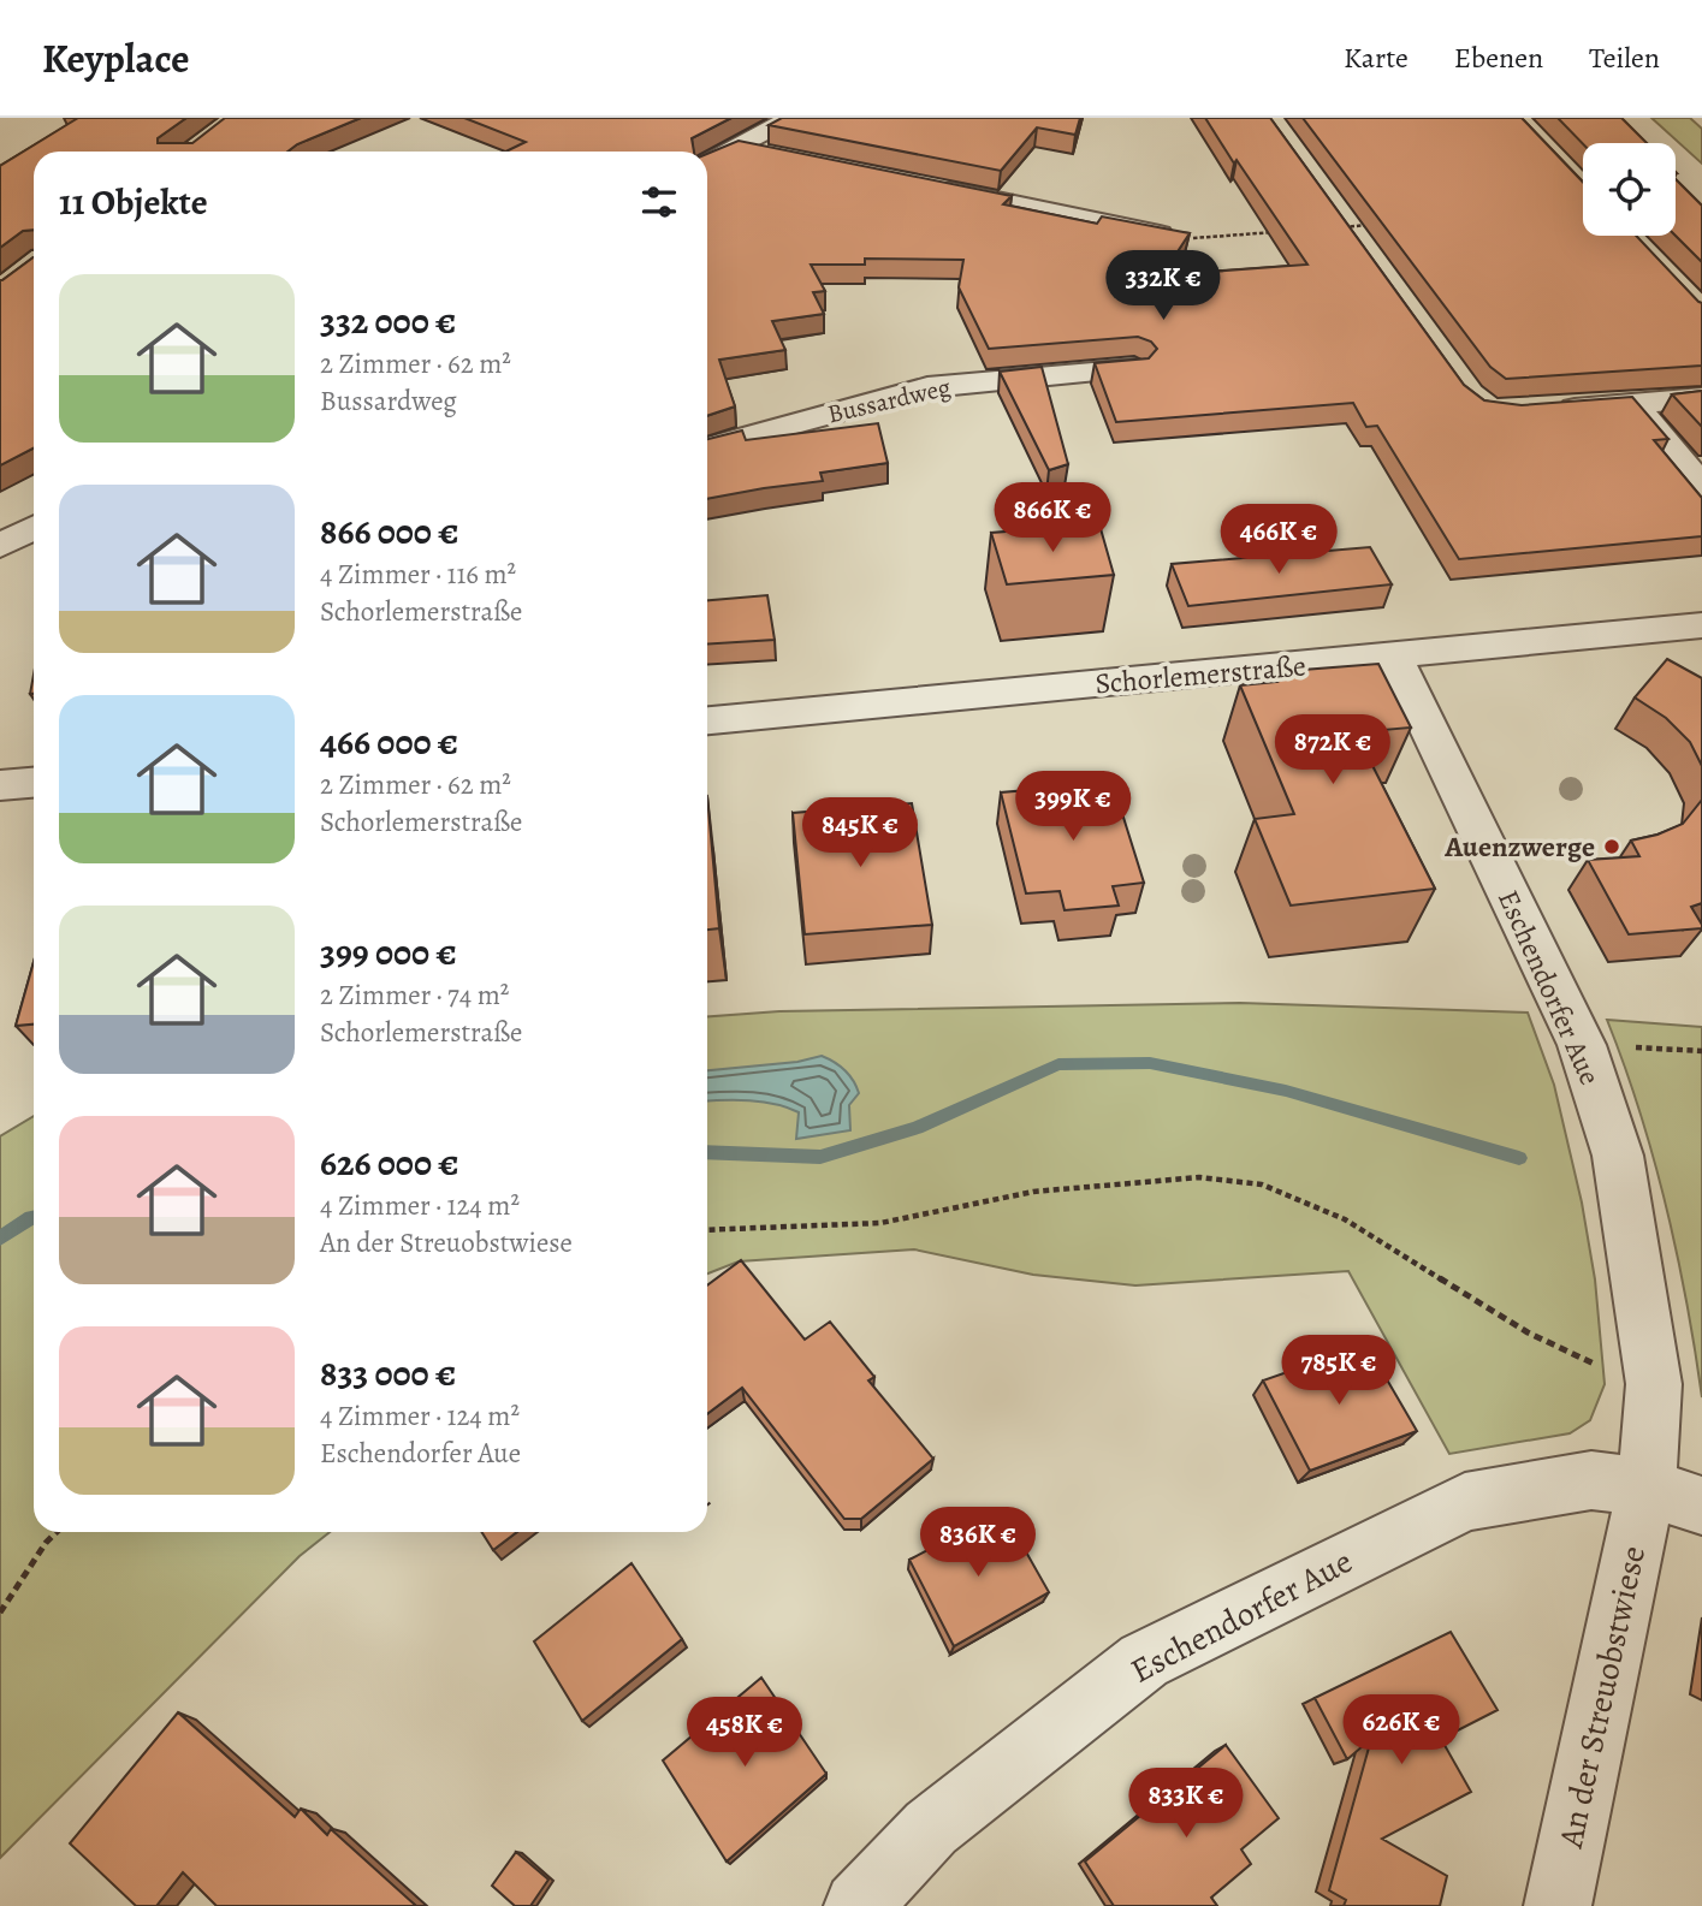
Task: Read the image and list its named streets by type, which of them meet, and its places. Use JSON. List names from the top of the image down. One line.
{"streets":{"street":["Bussardweg","Schorlemerstraße","Eschendorfer Aue","An der Streuobstwiese"]},"crossings":[["Schorlemerstraße","Eschendorfer Aue"],["Eschendorfer Aue","An der Streuobstwiese"]],"places":["Auenzwerge"],"page":{"header":"Keyplace","nav":["Karte","Ebenen","Teilen"],"heading":"11 Objekte","price":["332K €","866K €","466K €","872K €","399K €","845K €","785K €","836K €","626K €","458K €","833K €"],"list":[{"name":"332 000 €","note":"2 Zimmer · 62 m² · Bussardweg"},{"name":"866 000 €","note":"4 Zimmer · 116 m² · Schorlemerstraße"},{"name":"466 000 €","note":"2 Zimmer · 62 m² · Schorlemerstraße"},{"name":"399 000 €","note":"2 Zimmer · 74 m² · Schorlemerstraße"},{"name":"626 000 €","note":"4 Zimmer · 124 m² · An der Streuobstwiese"},{"name":"833 000 €","note":"4 Zimmer · 124 m² · Eschendorfer Aue"}]}}
